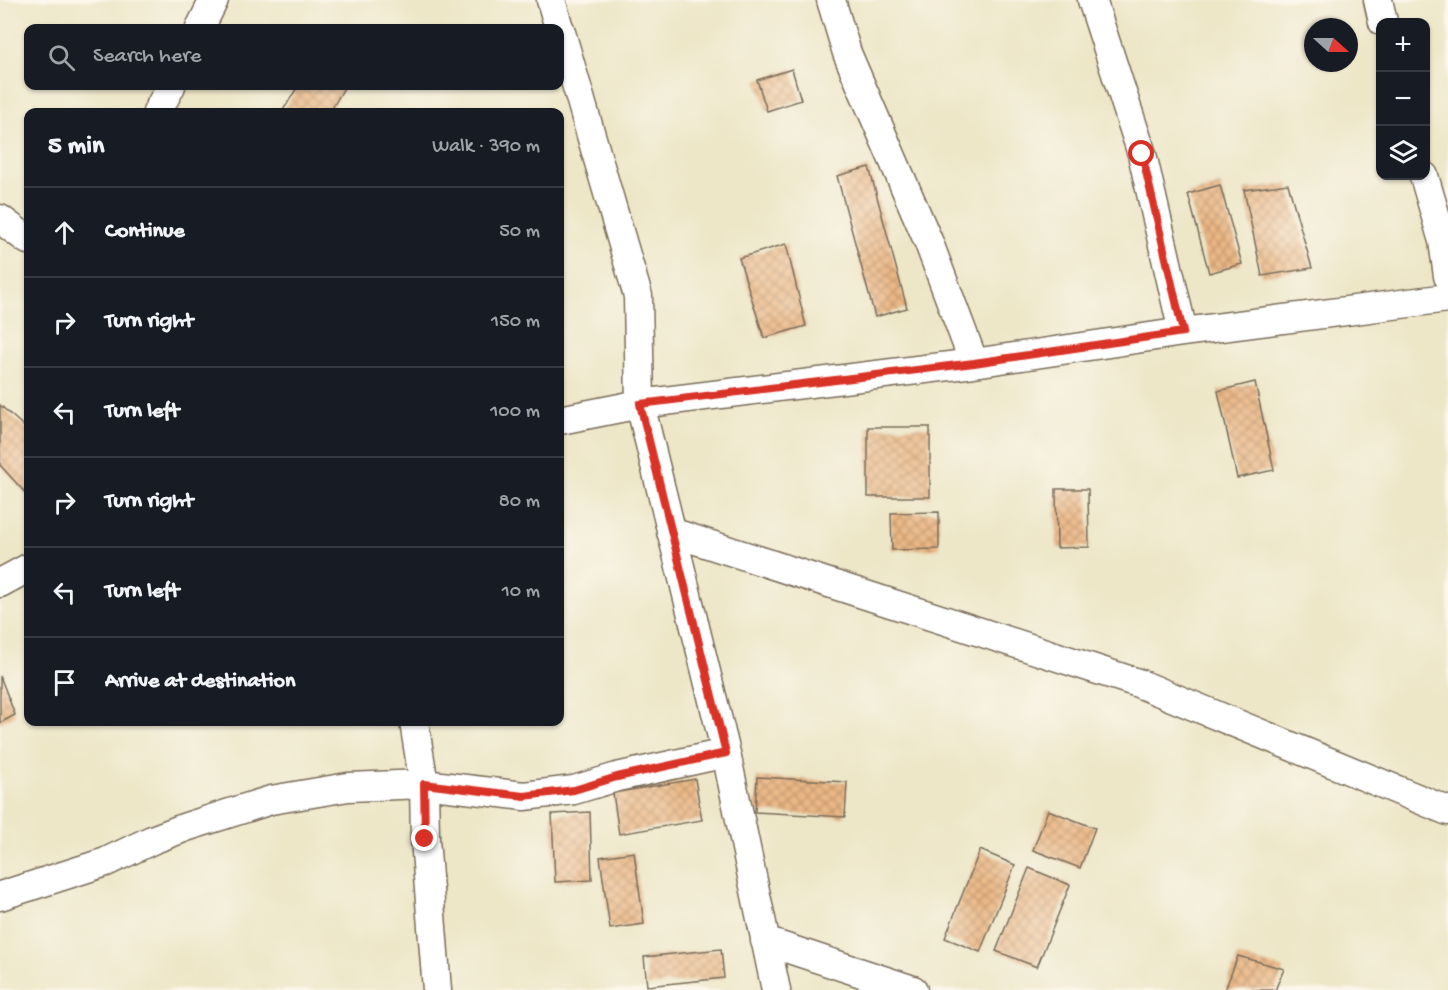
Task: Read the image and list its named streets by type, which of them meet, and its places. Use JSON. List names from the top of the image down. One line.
{"north":"right","page":{"map_buttons":["+","−"],"search":"Search here","heading":["5 min","Walk · 390 m"],"list":[["Continue","50 m"],["Turn right","150 m"],["Turn left","100 m"],["Turn right","80 m"],["Turn left","10 m"],"Arrive at destination"]}}
